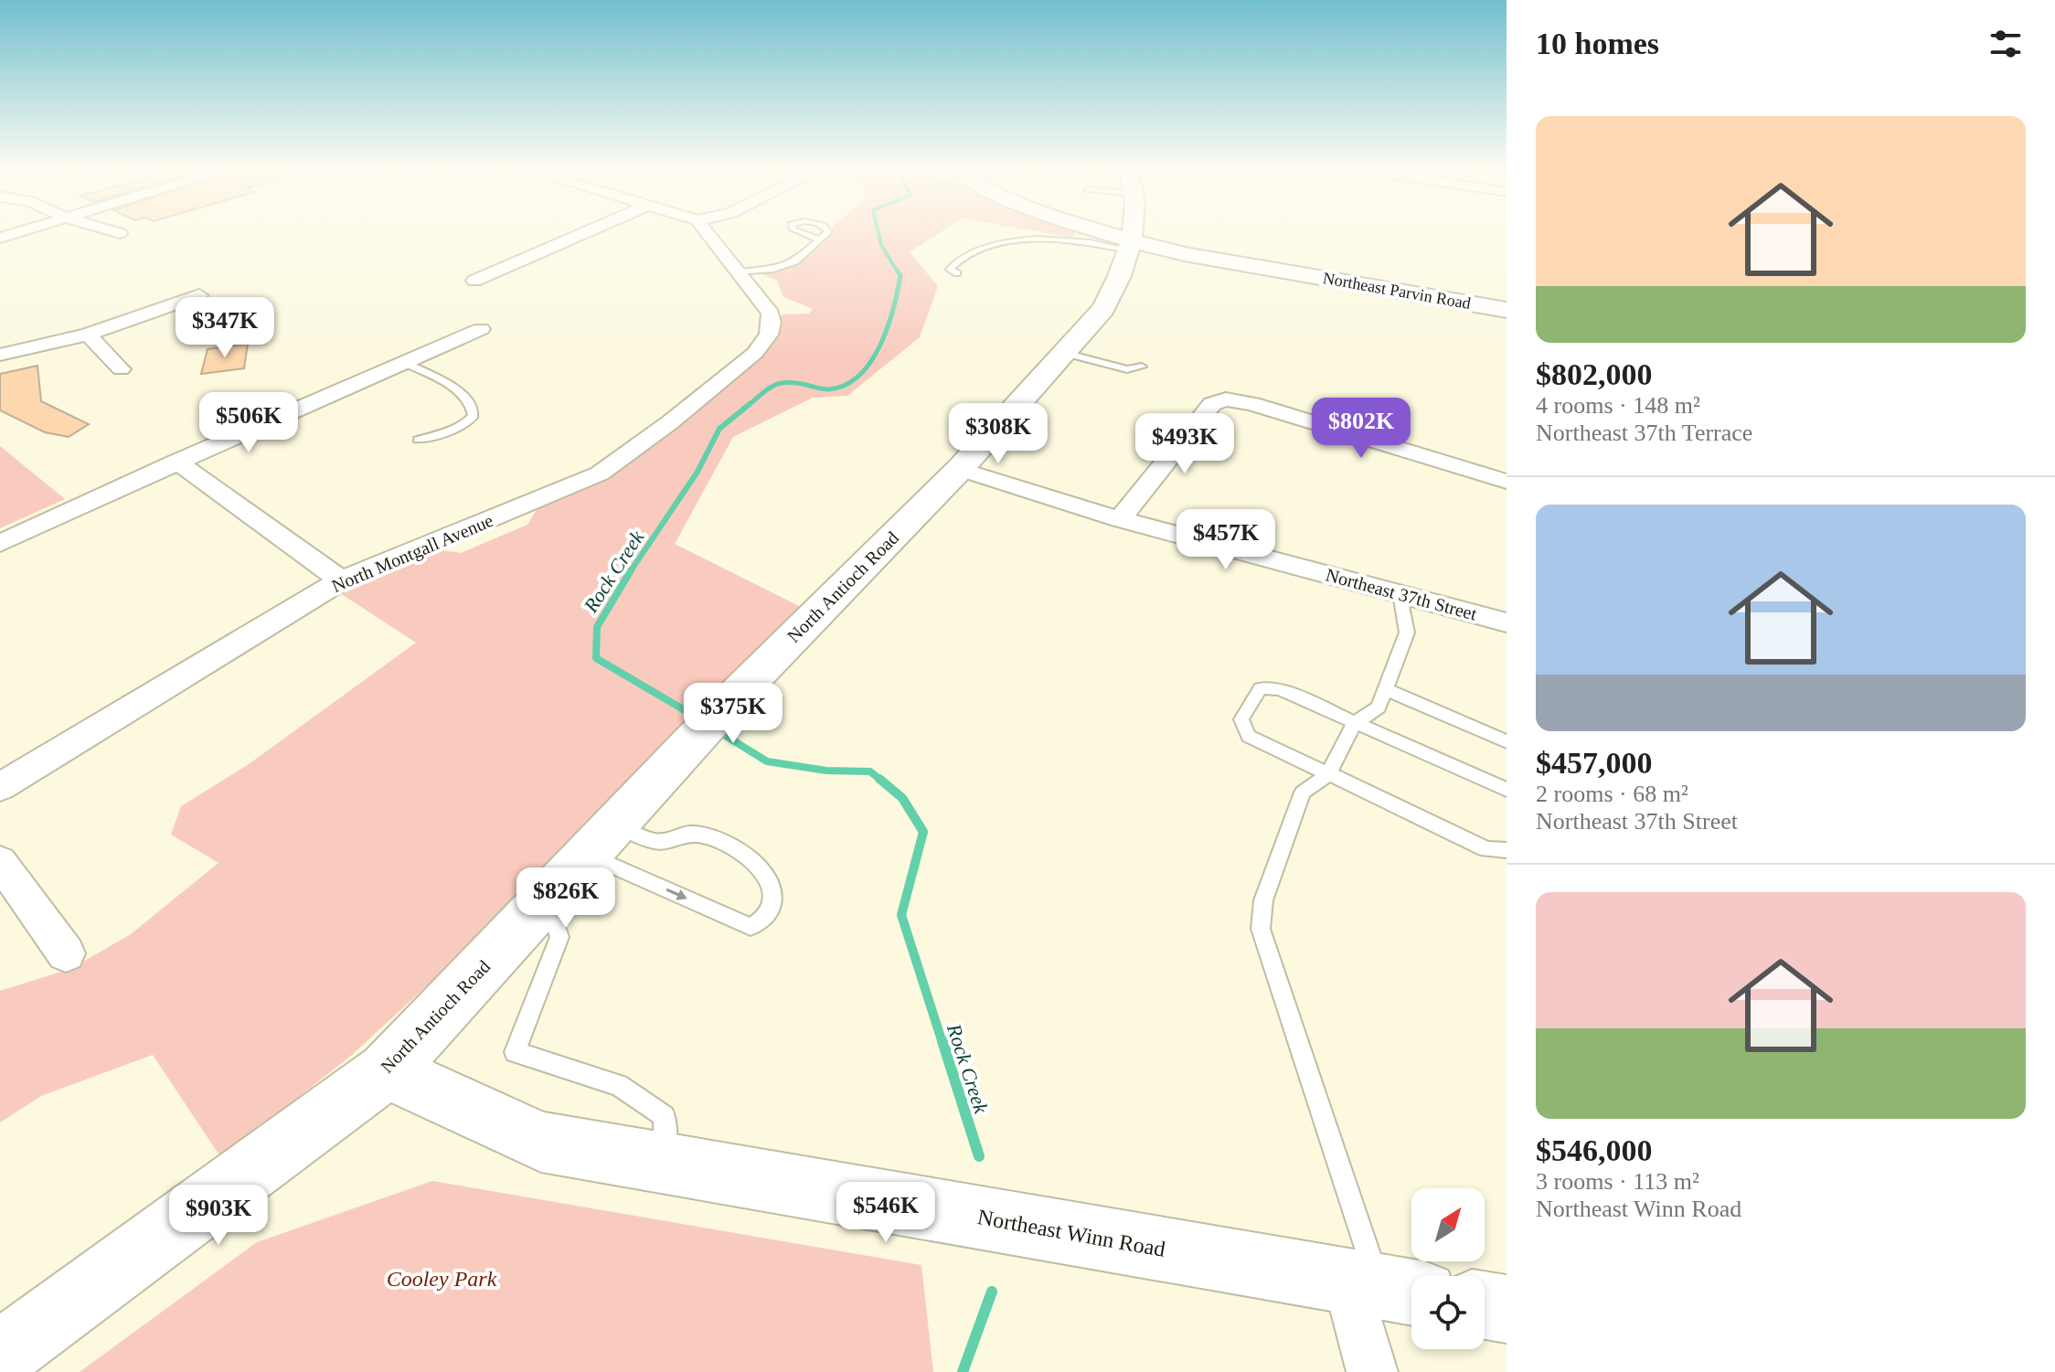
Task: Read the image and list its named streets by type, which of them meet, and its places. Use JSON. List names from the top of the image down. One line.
{"streets":{"street":["Northeast Parvin Road","North Montgall Avenue","North Antioch Road","Northeast 37th Street","Northeast Winn Road"]},"crossings":[["Northeast Parvin Road","North Antioch Road"],["North Antioch Road","Northeast 37th Street"],["North Antioch Road","Northeast Winn Road"]],"water":["Rock Creek"],"parks":["Cooley Park"],"north":"top right","page":{"heading":"10 homes","list":[{"name":"$802,000","note":"4 rooms · 148 m² · Northeast 37th Terrace"},{"name":"$457,000","note":"2 rooms · 68 m² · Northeast 37th Street"},{"name":"$546,000","note":"3 rooms · 113 m² · Northeast Winn Road"}],"price":["$347K","$506K","$802K","$308K","$493K","$457K","$375K","$826K","$546K","$903K"]}}
